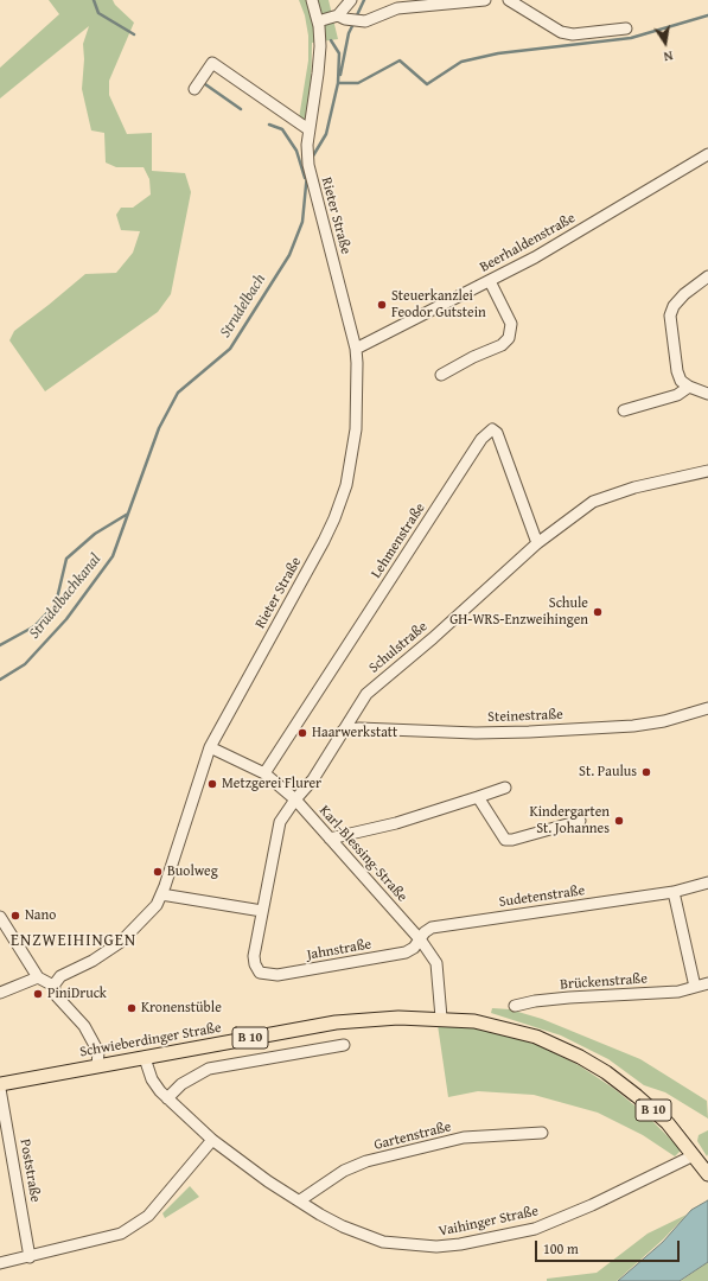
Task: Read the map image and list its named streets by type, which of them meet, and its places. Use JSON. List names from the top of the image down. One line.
{"streets":{"main road":["B 10","Schwieberdinger Straße"],"street":["Rieter Straße","Beerhaldenstraße","Lehmenstraße","Schulstraße","Steinestraße","Karl-Blessing-Straße","Sudetenstraße","Jahnstraße","Brückenstraße","Gartenstraße","Poststraße","Vaihinger Straße"]},"crossings":[["Rieter Straße","Beerhaldenstraße"],["Rieter Straße","Karl-Blessing-Straße"],["Lehmenstraße","Schulstraße"],["Lehmenstraße","Karl-Blessing-Straße"],["Schulstraße","Steinestraße"],["Schulstraße","Karl-Blessing-Straße"],["Schulstraße","Jahnstraße"],["Karl-Blessing-Straße","Sudetenstraße"],["Karl-Blessing-Straße","Jahnstraße"],["Karl-Blessing-Straße","Schwieberdinger Straße"],["Sudetenstraße","Jahnstraße"],["Schwieberdinger Straße","Vaihinger Straße"],["Gartenstraße","Vaihinger Straße"]],"districts":["ENZWEIHINGEN"],"water":["Strudelbach","Strudelbachkanal"],"places":["Steuerkanzlei Feodor Gutstein","Schule GH-WRS-Enzweihingen","Haarwerkstatt","St. Paulus","Metzgerei Flurer","Kindergarten St. Johannes","Buolweg","Nano","PiniDruck","Kronenstüble"],"scale_bar":"100 m","north":"bottom"}
